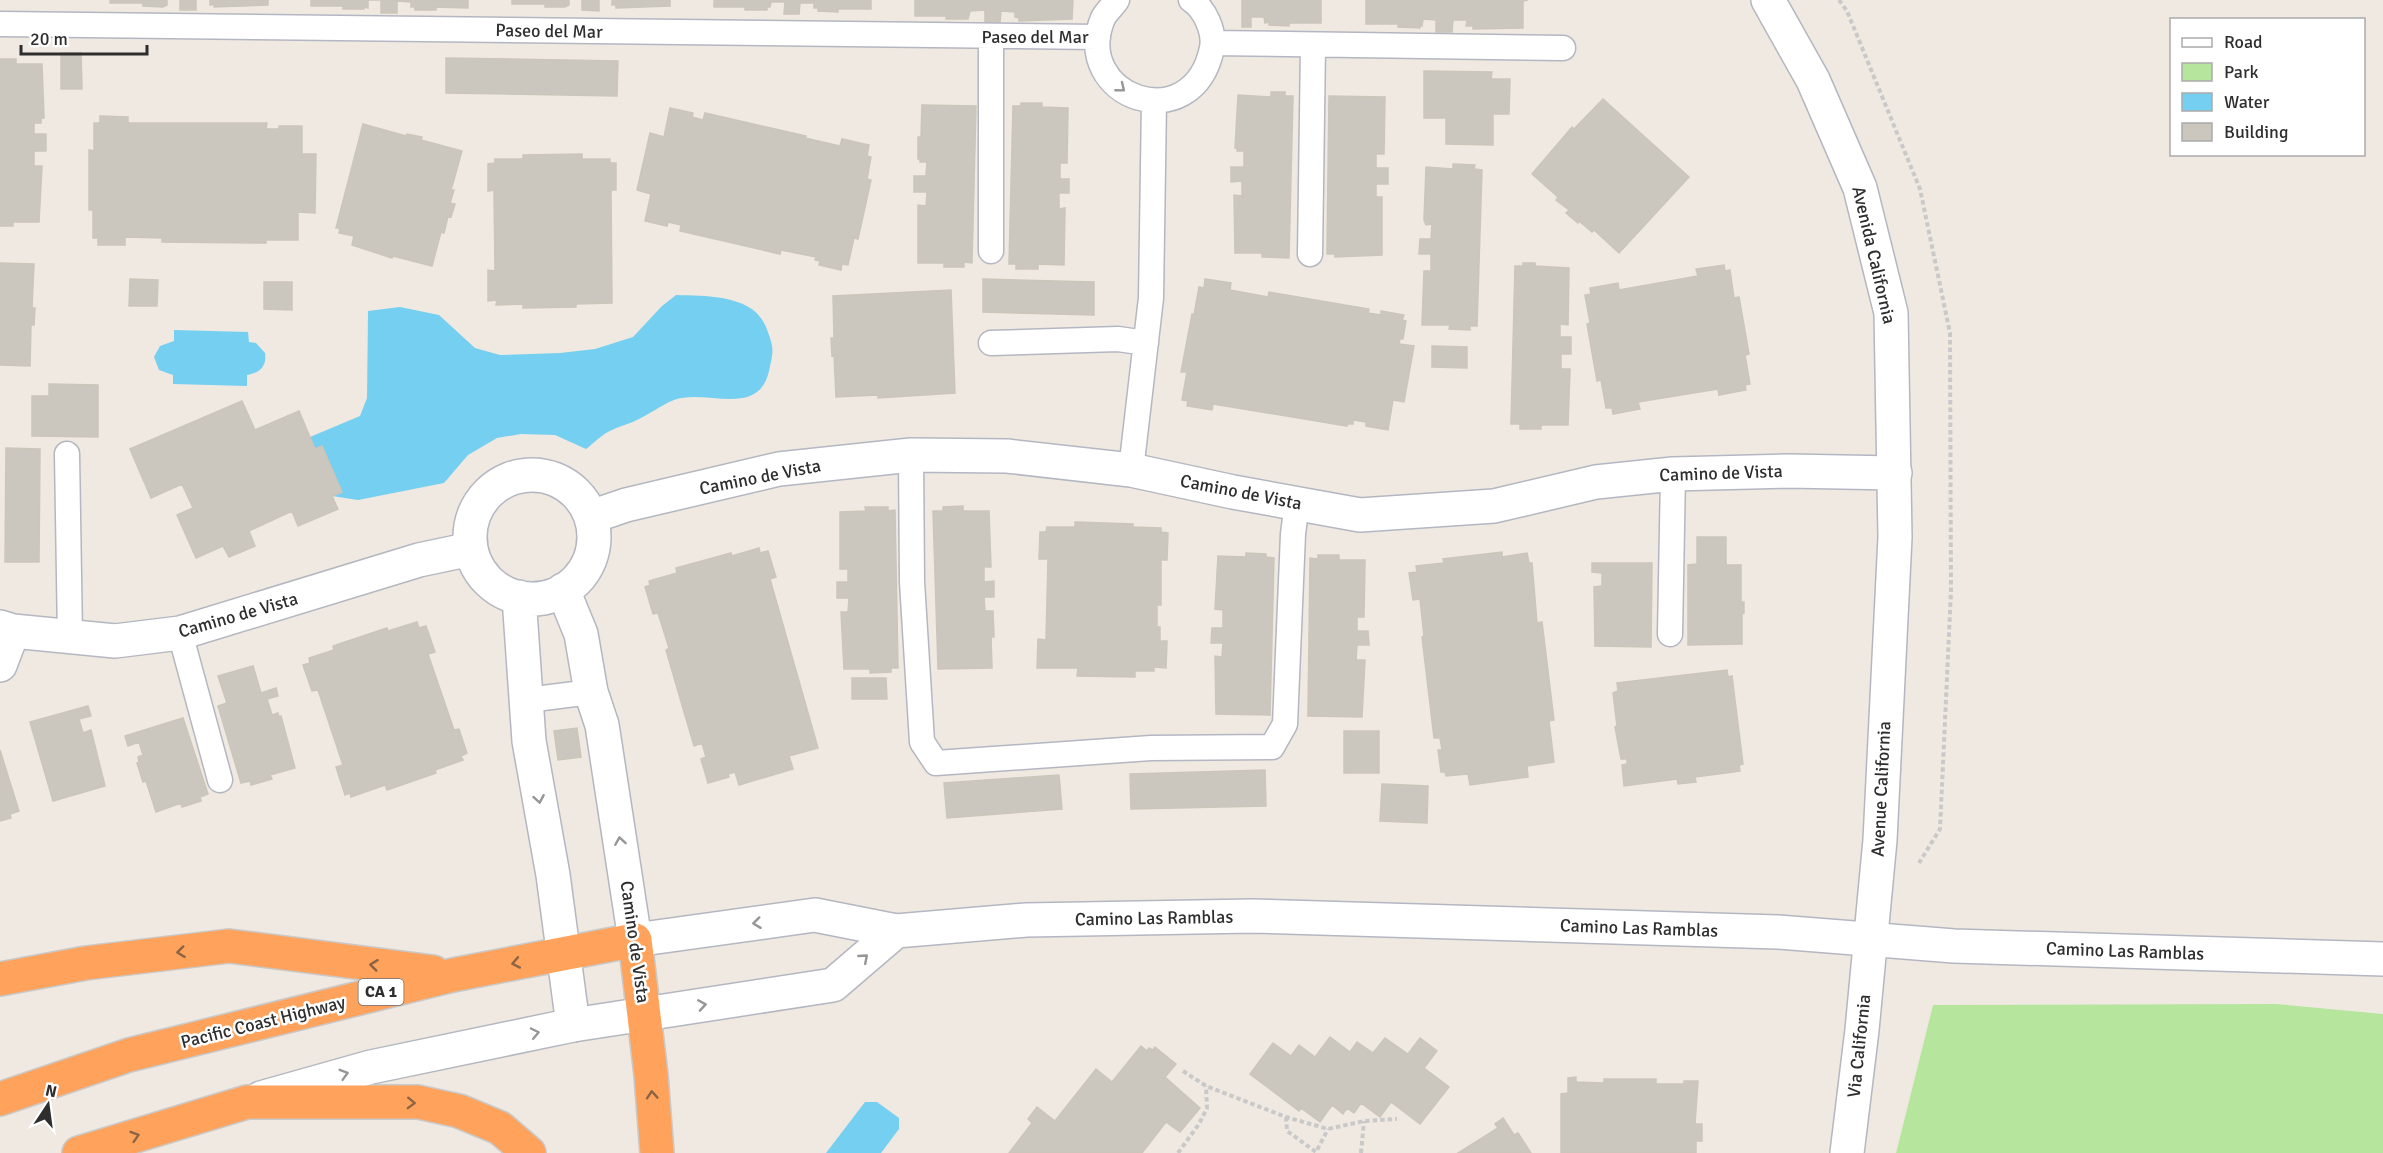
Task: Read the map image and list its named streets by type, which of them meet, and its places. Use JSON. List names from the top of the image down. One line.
{"streets":{"highway":["Camino de Vista","CA 1","Pacific Coast Highway"],"street":["Avenida California","Avenue California","Camino Las Ramblas","Via California"],"lane":["Paseo del Mar"]},"crossings":[["Avenida California","Camino de Vista"],["Avenida California","Avenue California"],["Camino de Vista","Camino Las Ramblas"],["Camino de Vista","Pacific Coast Highway"],["Avenue California","Camino Las Ramblas"],["Avenue California","Via California"],["Camino Las Ramblas","Pacific Coast Highway"],["Camino Las Ramblas","Via California"]],"legend":["Road","Park","Water","Building"],"scale_bar":"20 m","north":"top"}
